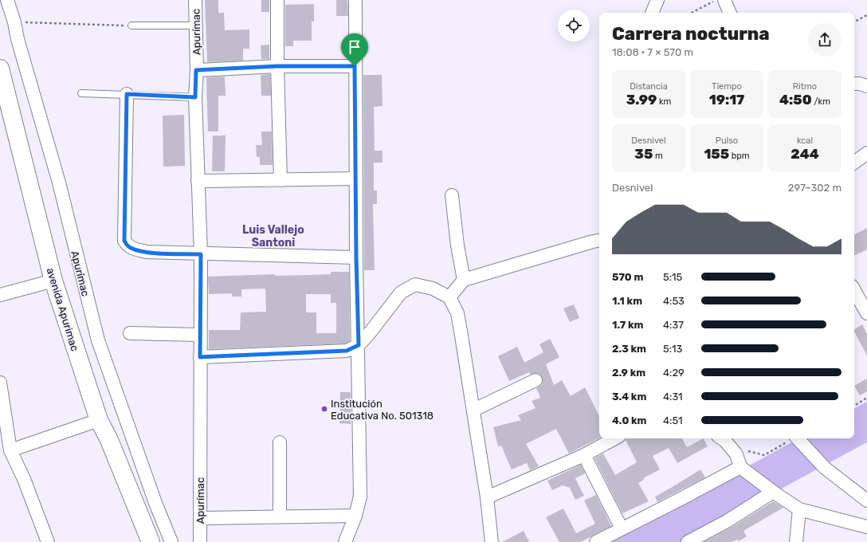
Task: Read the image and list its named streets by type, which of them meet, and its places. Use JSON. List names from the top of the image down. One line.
{"streets":{"street":["Apurímac","avenida Apurimac"]},"districts":["Luis Vallejo Santoni"],"places":["Institución Educativa No. 501318"],"page":{"heading":["Carrera nocturna","18:08 · 7 × 570 m"],"stats":[["Distancia","3.99 km"],["Tiempo","19:17"],["Ritmo","4:50 /km"],["Desnivel","35 m"],["Pulso","155 bpm"],["kcal","244"]],"chart":["Desnivel","297–302 m"],"list":[{"name":"570 m","note":"5:15"},{"name":"1.1 km","note":"4:53"},{"name":"1.7 km","note":"4:37"},{"name":"2.3 km","note":"5:13"},{"name":"2.9 km","note":"4:29"},{"name":"3.4 km","note":"4:31"},{"name":"4.0 km","note":"4:51"}]}}
